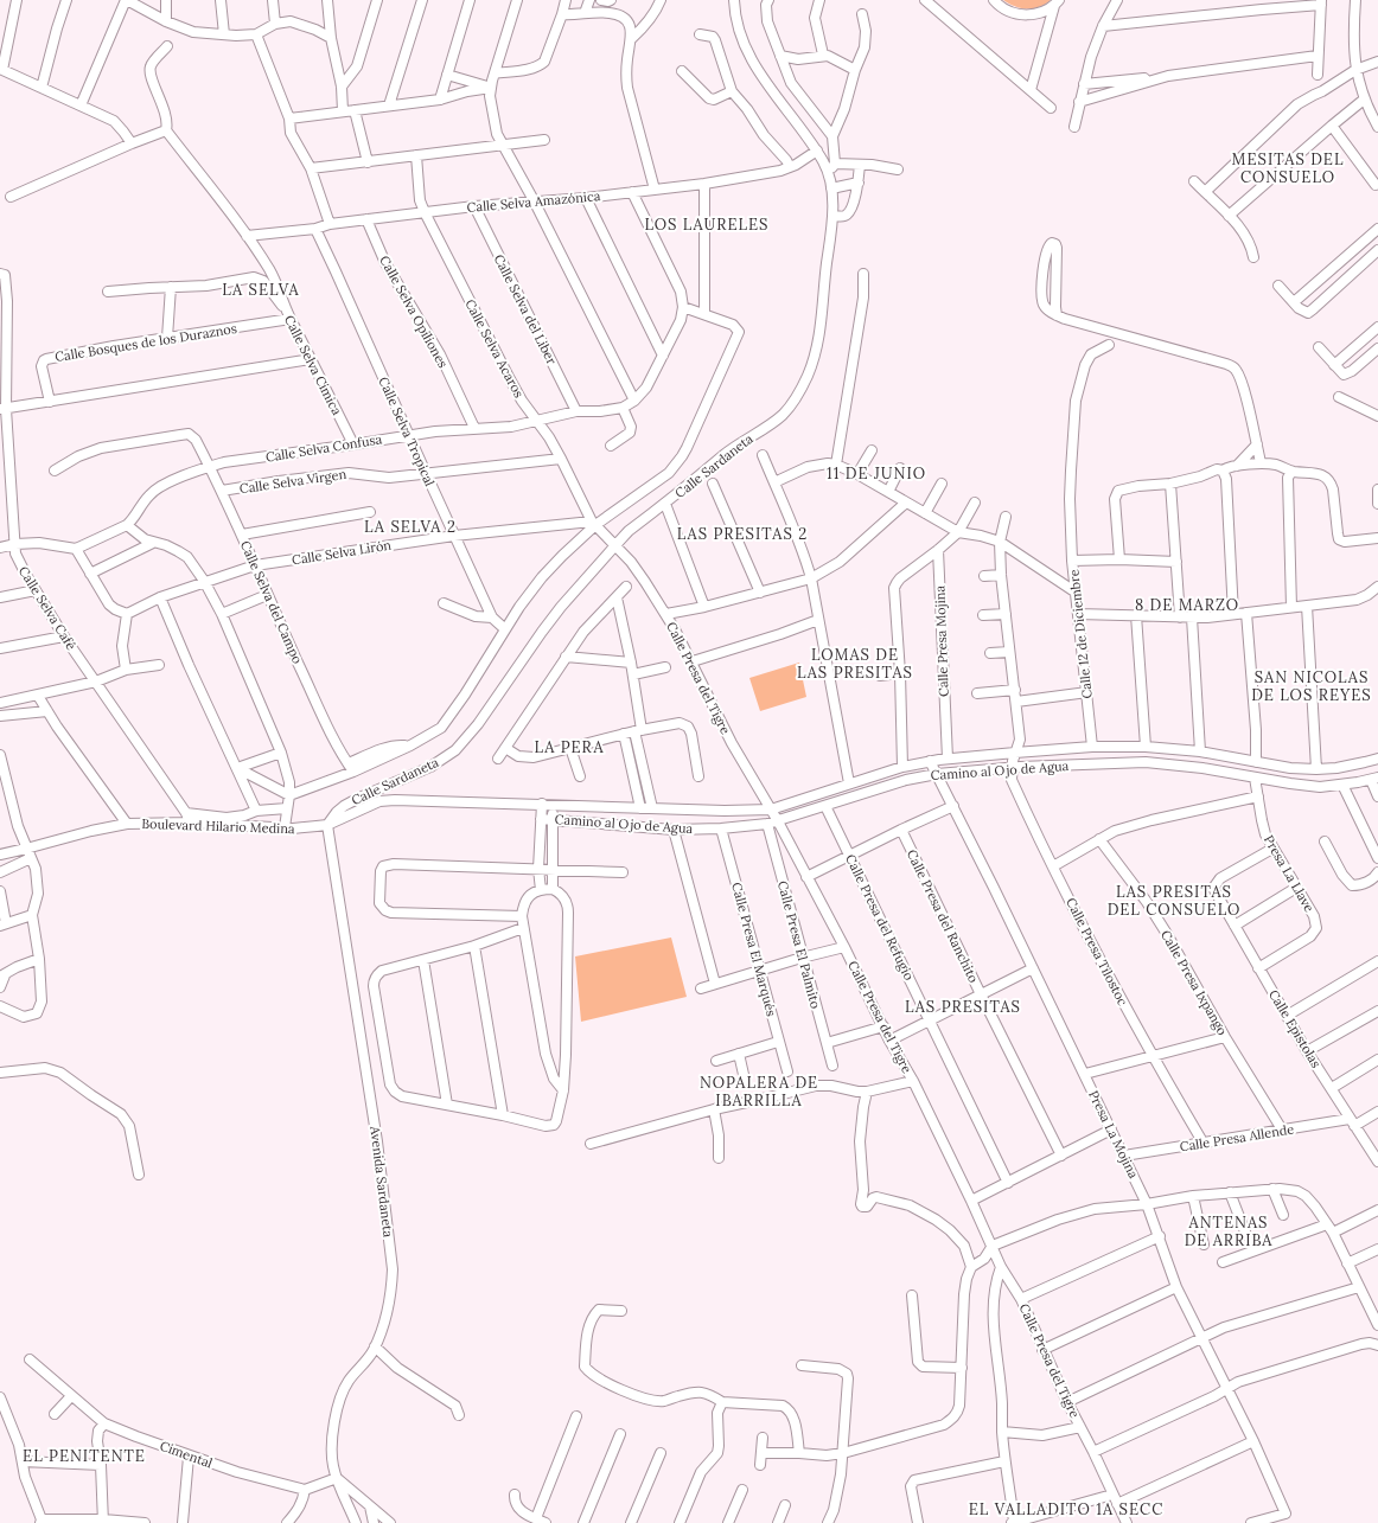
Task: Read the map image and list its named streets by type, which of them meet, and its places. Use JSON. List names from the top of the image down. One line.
{"streets":{"street":["Calle Selva Amazónica","Calle Selva del Liber","Calle Selva Opiliones","Calle Bosques de los Duraznos","Calle Selva Acaros","Calle Selva Cimica","Calle Selva Tropical","Calle Selva Confusa","Calle Sardaneta","Calle Selva Virgen","Calle Selva Lirón","Calle Selva del Campo","Calle Selva Café","Calle 12 de Diciembre","Calle Presa Mojina","Calle Presa del Tigre","Camino al Ojo de Agua","Boulevard Hilario Medina","Presa La Llave","Calle Presa del Ranchito","Calle Presa del Refugio","Calle Presa El Palmito","Calle Presa El Marqués","Calle Presa Tilostoc","Calle Presa Ixpango","Calle Epistolas","Presa La Mojina","Calle Presa Allende","Avenida Sardaneta","Cimental"]},"crossings":[["Calle Selva Amazónica","Calle Selva del Liber"],["Calle Selva Amazónica","Calle Selva Opiliones"],["Calle Selva Amazónica","Calle Selva Acaros"],["Calle Selva Amazónica","Calle Selva Cimica"],["Calle Selva Amazónica","Calle Selva Tropical"],["Calle Selva Amazónica","Calle Sardaneta"],["Calle Selva del Liber","Calle Selva Confusa"],["Calle Selva Opiliones","Calle Selva Confusa"],["Calle Bosques de los Duraznos","Calle Selva Cimica"],["Calle Selva Acaros","Calle Selva Confusa"],["Calle Selva Acaros","Calle Selva Virgen"],["Calle Selva Acaros","Calle Selva Lirón"],["Calle Selva Acaros","Calle Presa del Tigre"],["Calle Selva Cimica","Calle Selva Confusa"],["Calle Selva Tropical","Calle Selva Confusa"],["Calle Selva Tropical","Calle Selva Virgen"],["Calle Selva Tropical","Calle Selva Lirón"],["Calle Selva Confusa","Calle Selva del Campo"],["Calle Sardaneta","Calle Presa del Tigre"],["Calle Sardaneta","Boulevard Hilario Medina"],["Calle Sardaneta","Avenida Sardaneta"],["Calle Selva Virgen","Calle Selva del Campo"],["Calle Selva Lirón","Calle Selva del Campo"],["Calle Selva Lirón","Calle Presa del Tigre"],["Calle Selva Café","Boulevard Hilario Medina"],["Calle 12 de Diciembre","Camino al Ojo de Agua"],["Calle Presa Mojina","Camino al Ojo de Agua"],["Calle Presa del Tigre","Camino al Ojo de Agua"],["Camino al Ojo de Agua","Boulevard Hilario Medina"],["Camino al Ojo de Agua","Presa La Llave"],["Camino al Ojo de Agua","Calle Presa del Refugio"],["Camino al Ojo de Agua","Calle Presa El Palmito"],["Camino al Ojo de Agua","Calle Presa El Marqués"],["Camino al Ojo de Agua","Calle Presa Tilostoc"],["Camino al Ojo de Agua","Presa La Mojina"],["Boulevard Hilario Medina","Avenida Sardaneta"],["Presa La Llave","Calle Epistolas"],["Calle Presa Tilostoc","Calle Presa Allende"],["Calle Presa Ixpango","Calle Presa Allende"],["Calle Epistolas","Calle Presa Allende"],["Presa La Mojina","Calle Presa Allende"]],"districts":["MESITAS DEL CONSUELO","LOS LAURELES","LA SELVA","11 DE JUNIO","LA SELVA 2","LAS PRESITAS 2","8 DE MARZO","LOMAS DE LAS PRESITAS","SAN NICOLAS DE LOS REYES","LA PERA","LAS PRESITAS DEL CONSUELO","LAS PRESITAS","NOPALERA DE IBARRILLA","ANTENAS DE ARRIBA","EL PENITENTE","EL VALLADITO 1A SECC"]}
